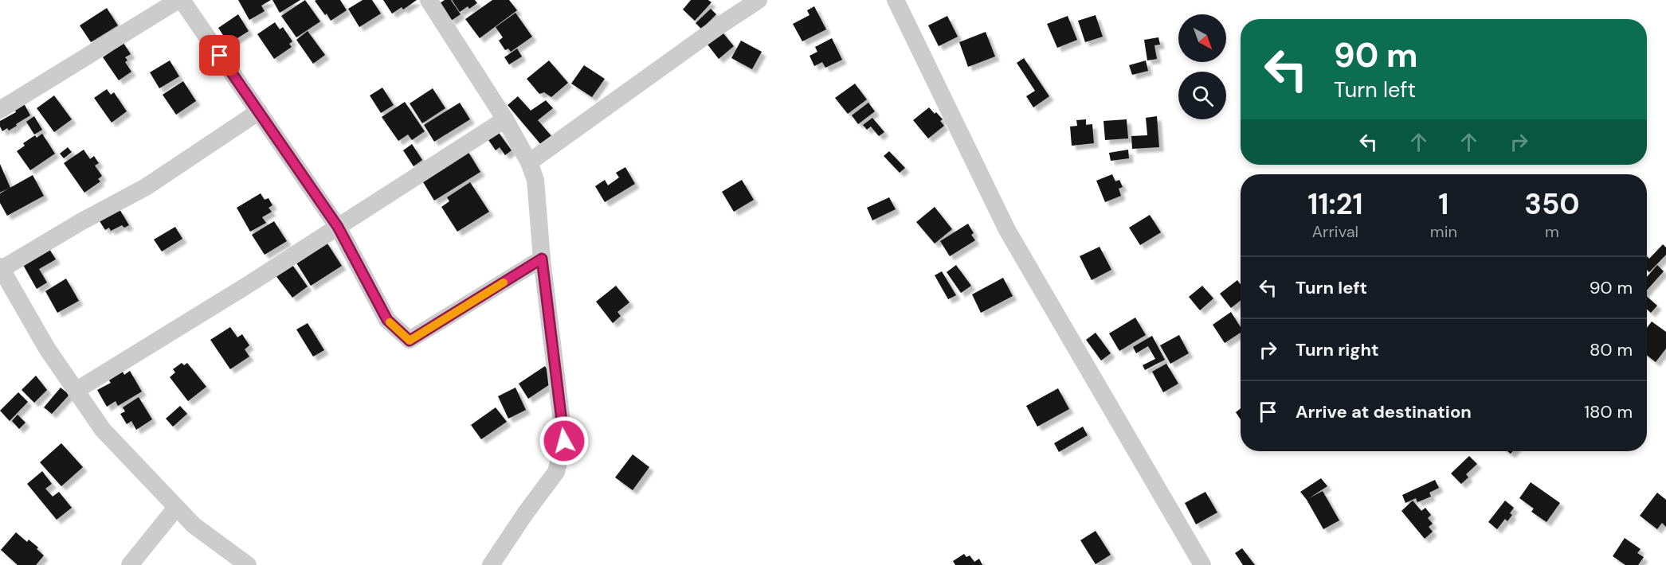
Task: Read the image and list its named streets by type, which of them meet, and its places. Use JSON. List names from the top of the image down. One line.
{"north":"bottom right","page":{"turn":["90 m","Turn left"],"eta":["11:21","Arrival","1","min","350","m"],"list":[{"name":"Turn left","value":"90 m"},{"name":"Turn right","value":"80 m"},{"name":"Arrive at destination","value":"180 m"}]}}
